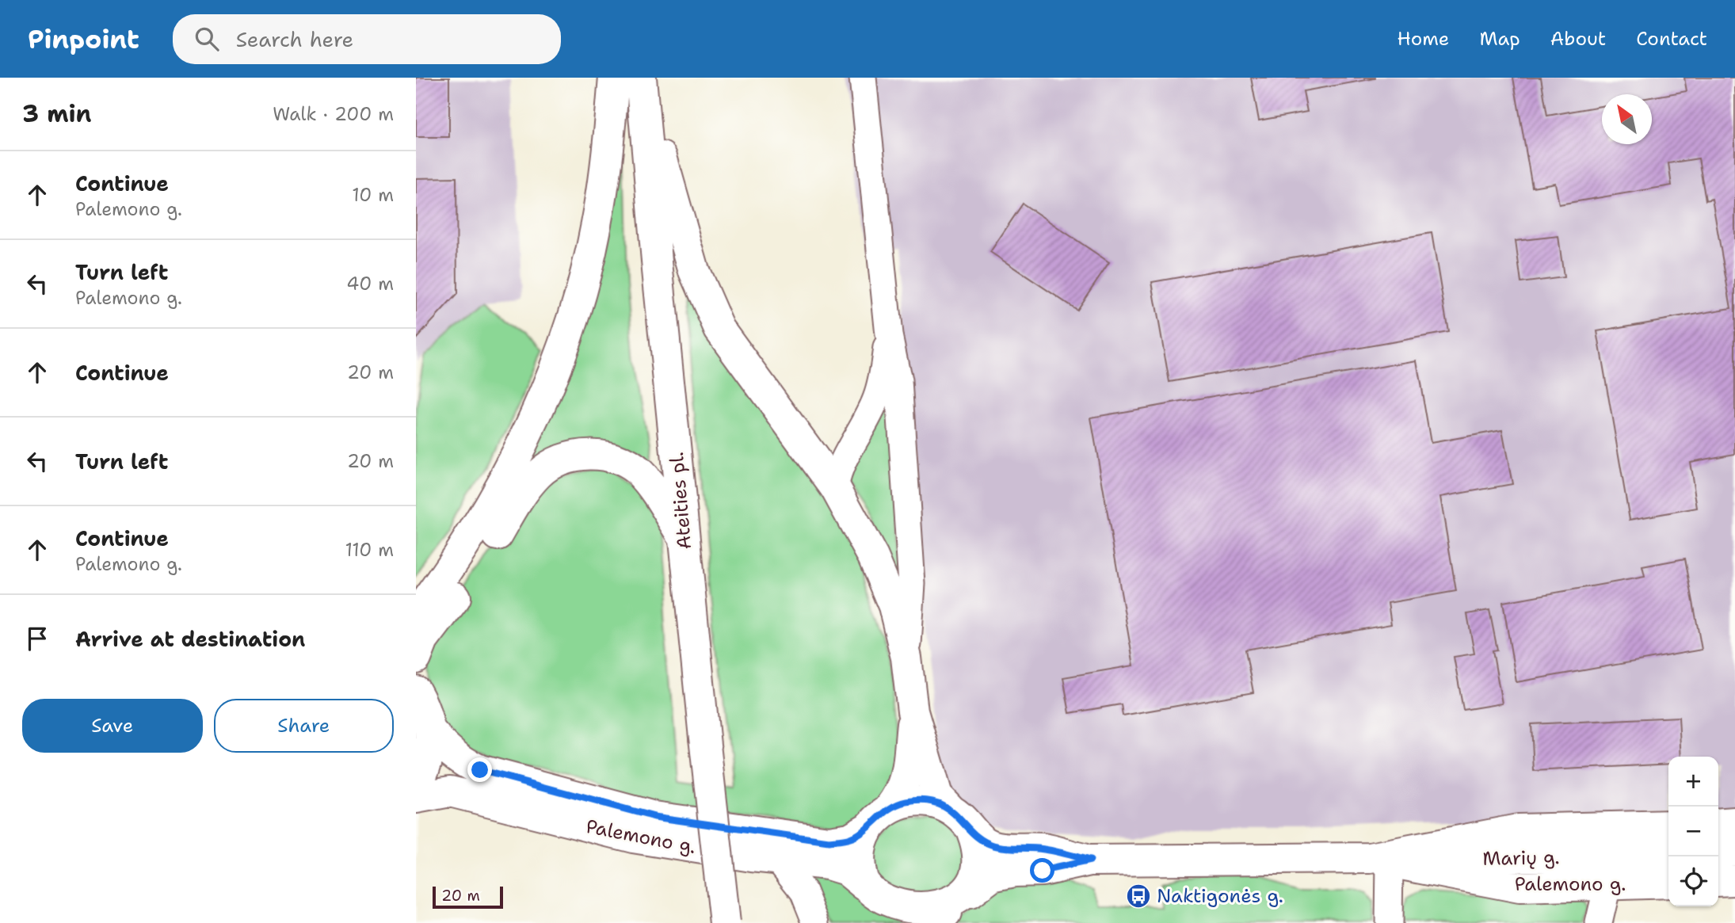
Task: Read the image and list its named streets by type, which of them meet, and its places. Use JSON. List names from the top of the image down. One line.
{"streets":{"main road":["Ateities pl.","Palemono g.","Marių g."]},"crossings":[["Palemono g.","Marių g."]],"places":{"bus stop":["Naktigonės g."]},"scale_bar":"20 m","north":"top left","page":{"header":"Pinpoint","search":"Search here","nav":["Home","Map","About","Contact"],"heading":["3 min","Walk · 200 m"],"list":[["Continue","Palemono g.","10 m"],["Turn left","Palemono g.","40 m"],["Continue","20 m"],["Turn left","20 m"],["Continue","Palemono g.","110 m"],"Arrive at destination"],"buttons":["Save","Share"],"map_buttons":["+","−"],"scale":"20 m"}}
